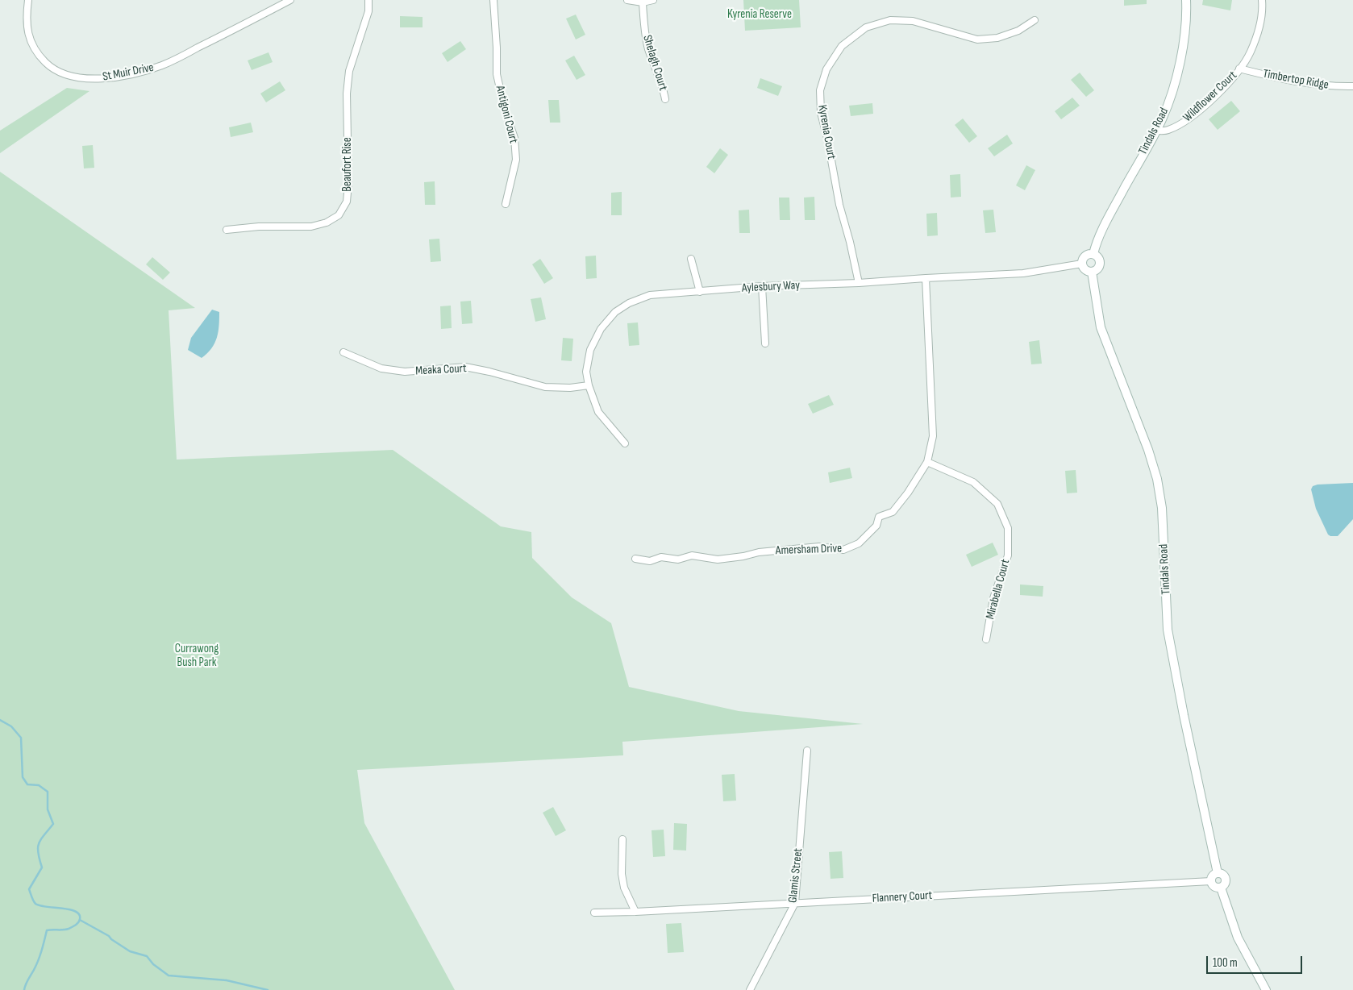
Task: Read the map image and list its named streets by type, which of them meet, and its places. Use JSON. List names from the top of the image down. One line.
{"streets":{"main road":["Tindals Road"],"street":["Shelagh Court","St Muir Drive","Timbertop Ridge","Wildflower Court","Antigoni Court","Kyrenia Court","Beaufort Rise","Aylesbury Way","Meaka Court","Amersham Drive","Mirabella Court","Glamis Street","Flannery Court"]},"crossings":[["Timbertop Ridge","Wildflower Court"],["Wildflower Court","Tindals Road"],["Tindals Road","Aylesbury Way"],["Tindals Road","Flannery Court"],["Kyrenia Court","Aylesbury Way"],["Aylesbury Way","Meaka Court"],["Aylesbury Way","Amersham Drive"],["Amersham Drive","Mirabella Court"],["Glamis Street","Flannery Court"]],"parks":["Kyrenia Reserve","Currawong Bush Park"],"scale_bar":"100 m"}
